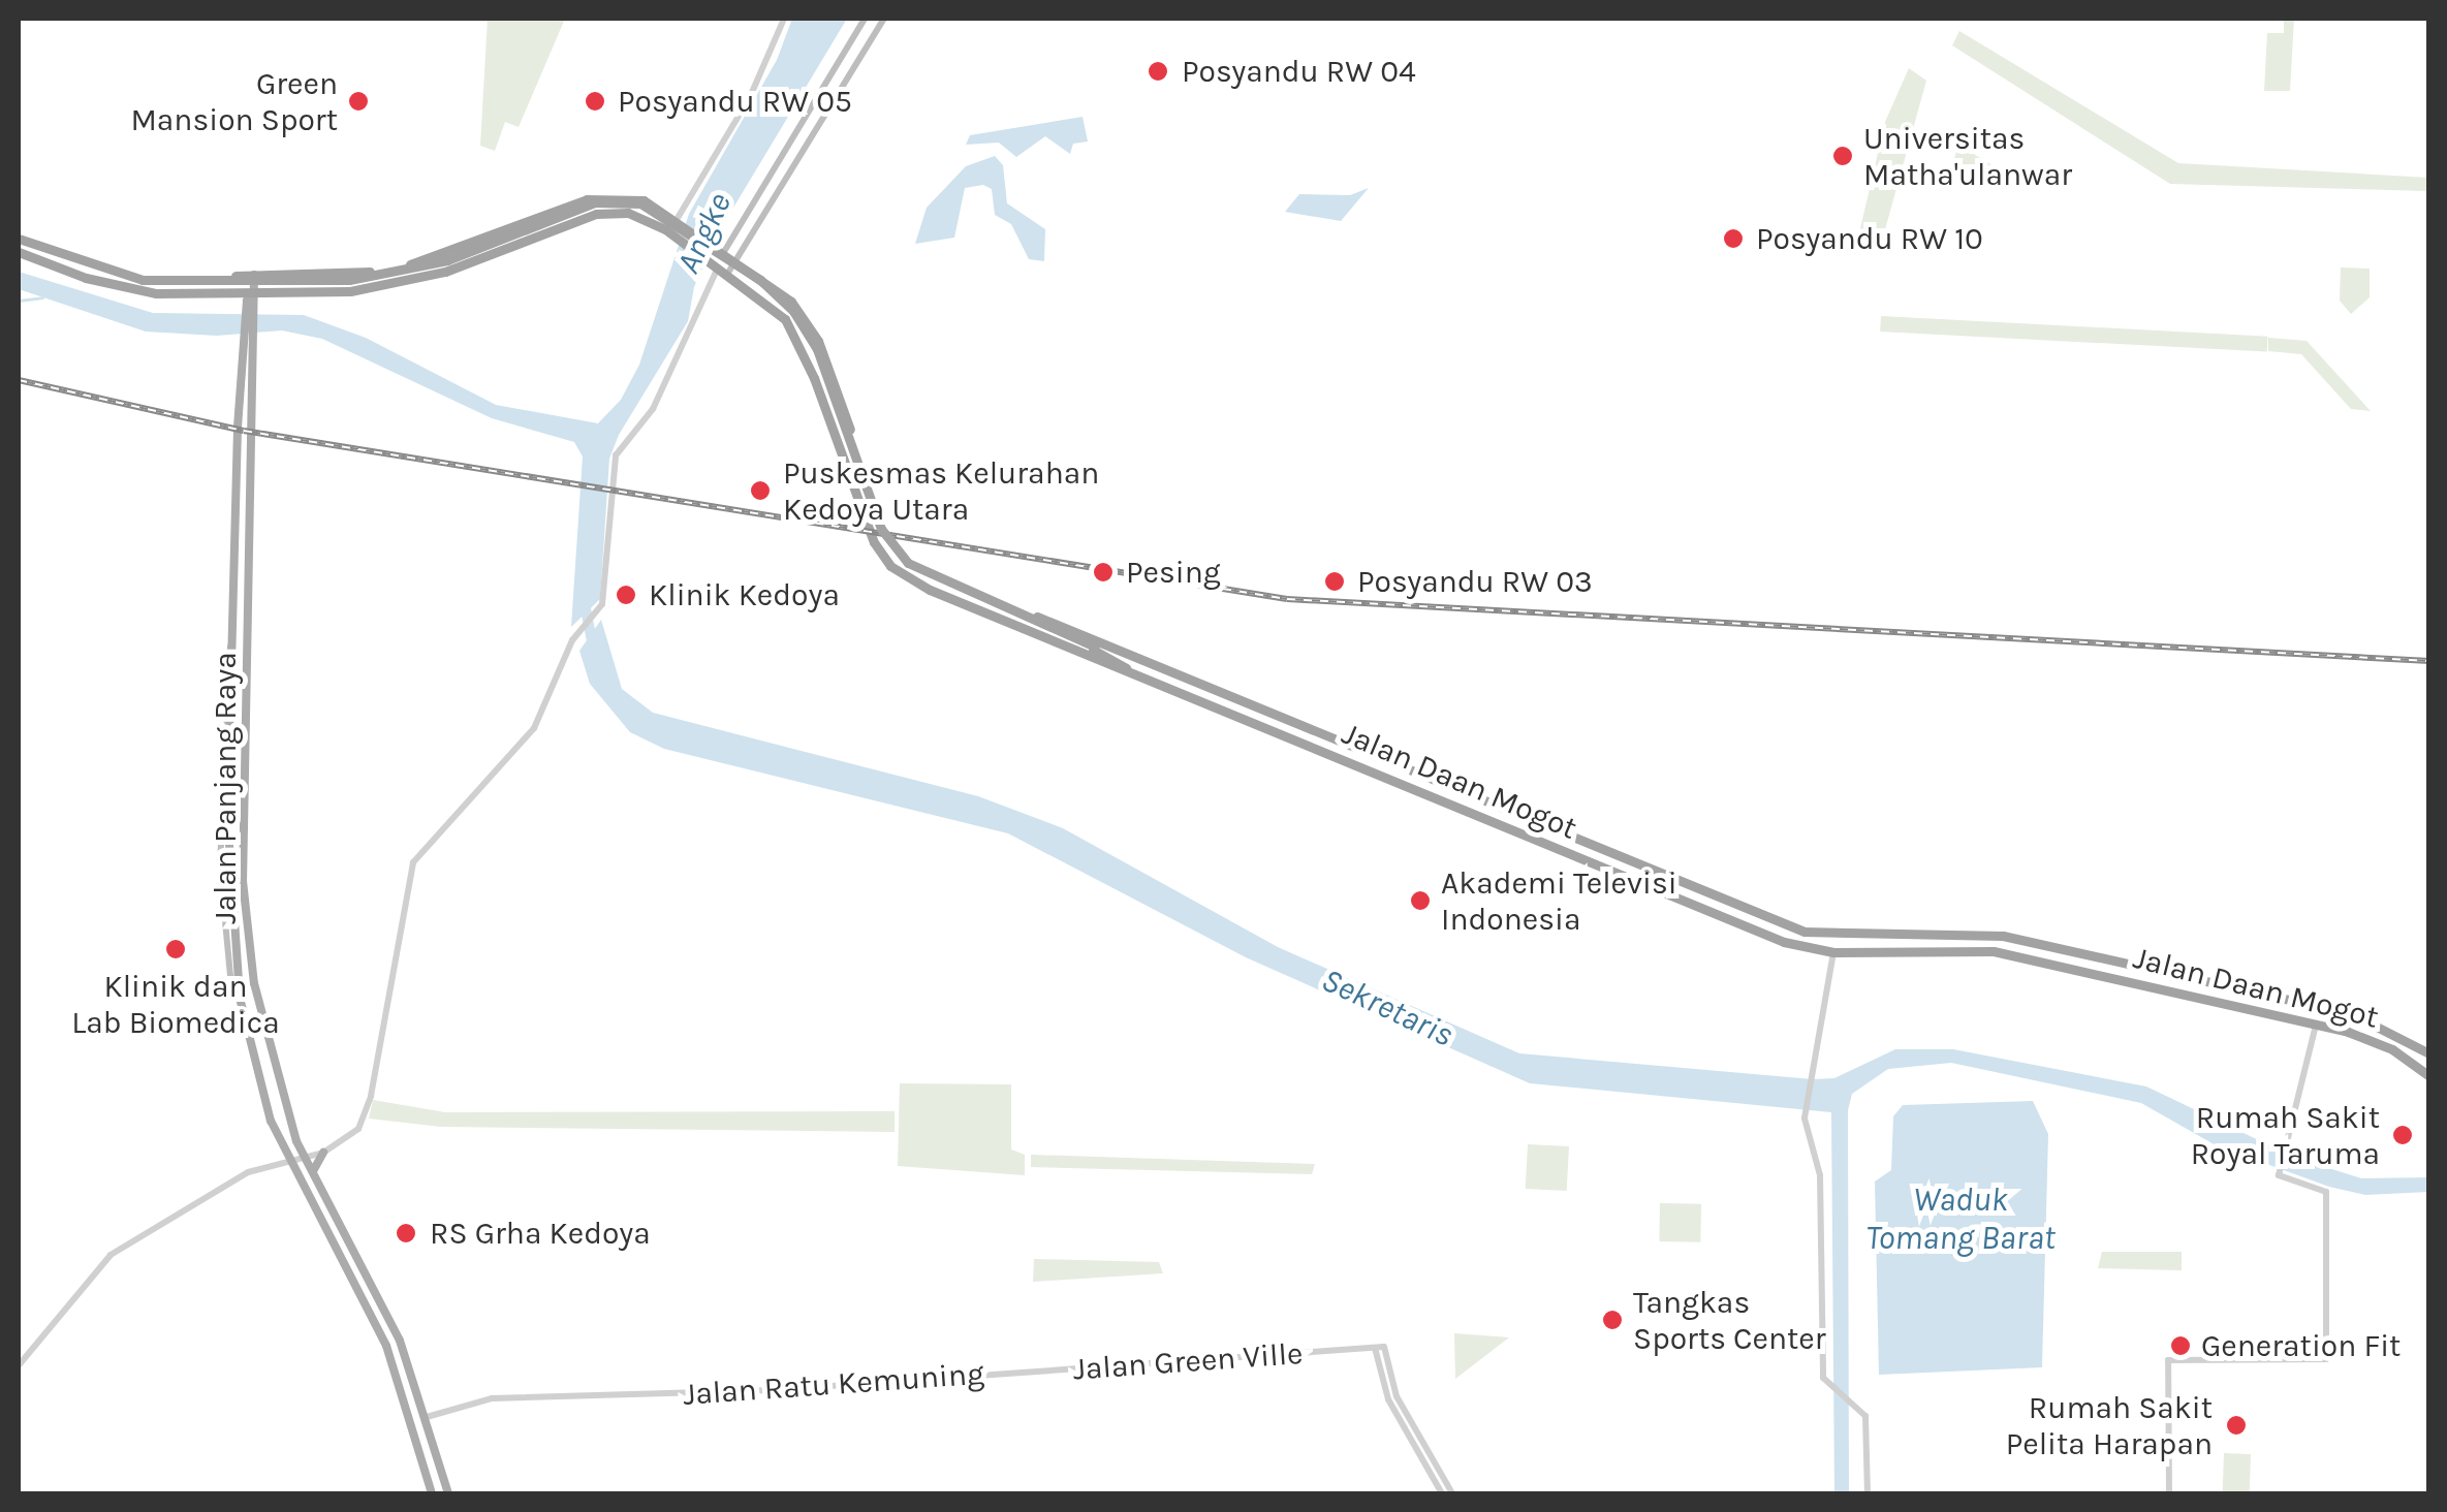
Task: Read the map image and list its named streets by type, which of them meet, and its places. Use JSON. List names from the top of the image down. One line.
{"streets":{"highway":["Jalan Daan Mogot"],"main road":["Jalan Panjang Raya"],"street":["Jalan Green Ville","Jalan Ratu Kemuning"]},"crossings":[["Jalan Daan Mogot","Jalan Panjang Raya"],["Jalan Panjang Raya","Jalan Ratu Kemuning"],["Jalan Green Ville","Jalan Ratu Kemuning"]],"water":["Angke","Sekretaris","Waduk Tomang Barat"],"places":["Posyandu RW 04","Green Mansion Sport","Posyandu RW 05","Universitas Matha'ulanwar","Posyandu RW 10","Puskesmas Kelurahan Kedoya Utara","Pesing","Posyandu RW 03","Klinik Kedoya","Akademi Televisi Indonesia","Klinik dan Lab Biomedica","Rumah Sakit Royal Taruma","RS Grha Kedoya","Tangkas Sports Center","Generation Fit","Rumah Sakit Pelita Harapan"]}
